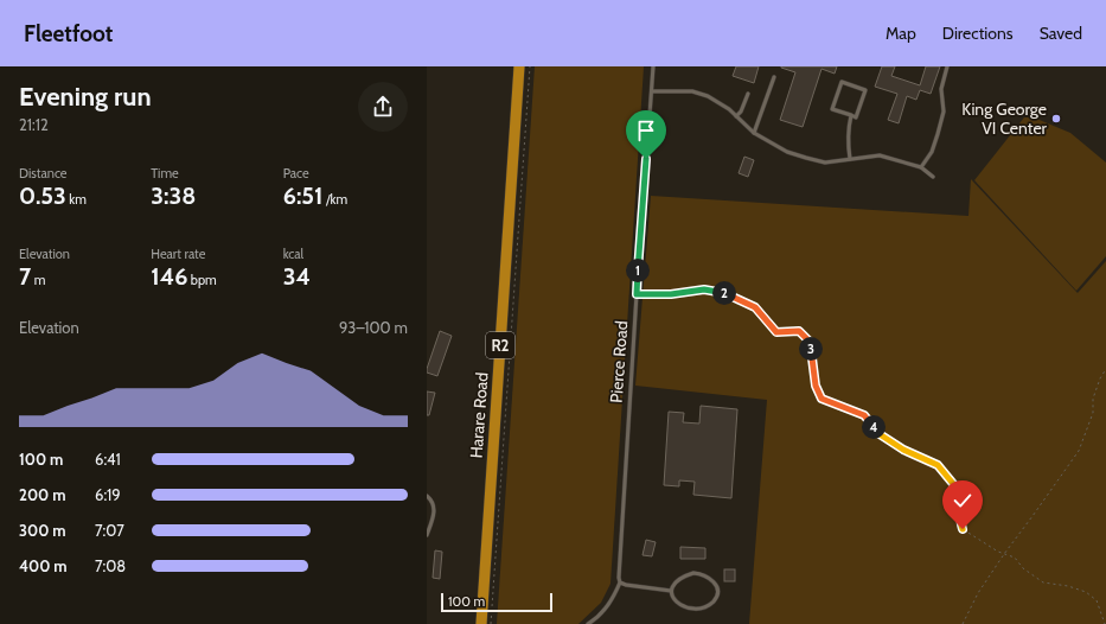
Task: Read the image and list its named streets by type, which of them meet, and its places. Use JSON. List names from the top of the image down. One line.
{"streets":{"highway":["R2","Harare Road"],"lane":["Pierce Road"]},"places":["King George VI Center"],"scale_bar":"100 m","page":{"header":"Fleetfoot","nav":["Map","Directions","Saved"],"heading":["Evening run","21:12"],"stats":[["Distance","0.53 km"],["Time","3:38"],["Pace","6:51 /km"],["Elevation","7 m"],["Heart rate","146 bpm"],["kcal","34"]],"pins":["1","2","3","4"],"chart":["Elevation","93–100 m"],"list":[{"name":"100 m","note":"6:41"},{"name":"200 m","note":"6:19"},{"name":"300 m","note":"7:07"},{"name":"400 m","note":"7:08"}],"scale":"100 m"}}
